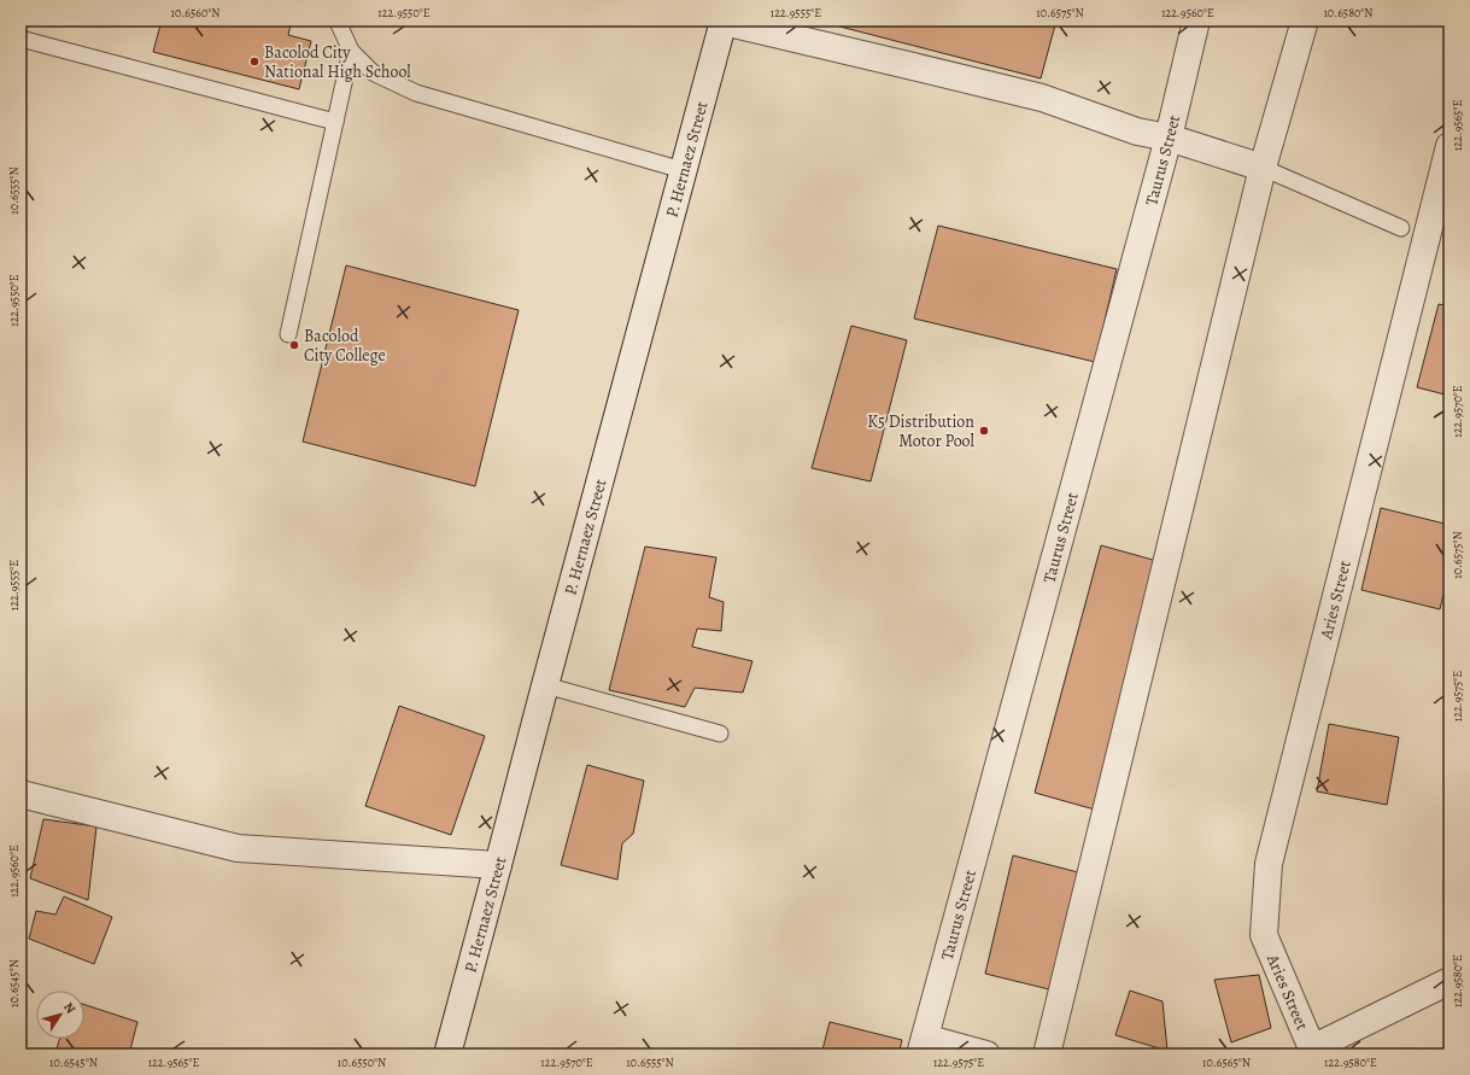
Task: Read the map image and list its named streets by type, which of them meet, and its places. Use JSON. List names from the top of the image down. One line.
{"streets":{"street":["P. Hernaez Street","Taurus Street","Aries Street"]},"places":["Bacolod City National High School","Bacolod City College","K5 Distribution Motor Pool"],"north":"top right","coordinates":["10.6560°N","122.9550°E","122.9555°E","10.6575°N","122.9560°E","10.6580°N","122.9565°E","10.6555°N","122.9570°E","122.9575°E","122.9580°E","10.6545°N","10.6550°N","10.6565°N"]}
